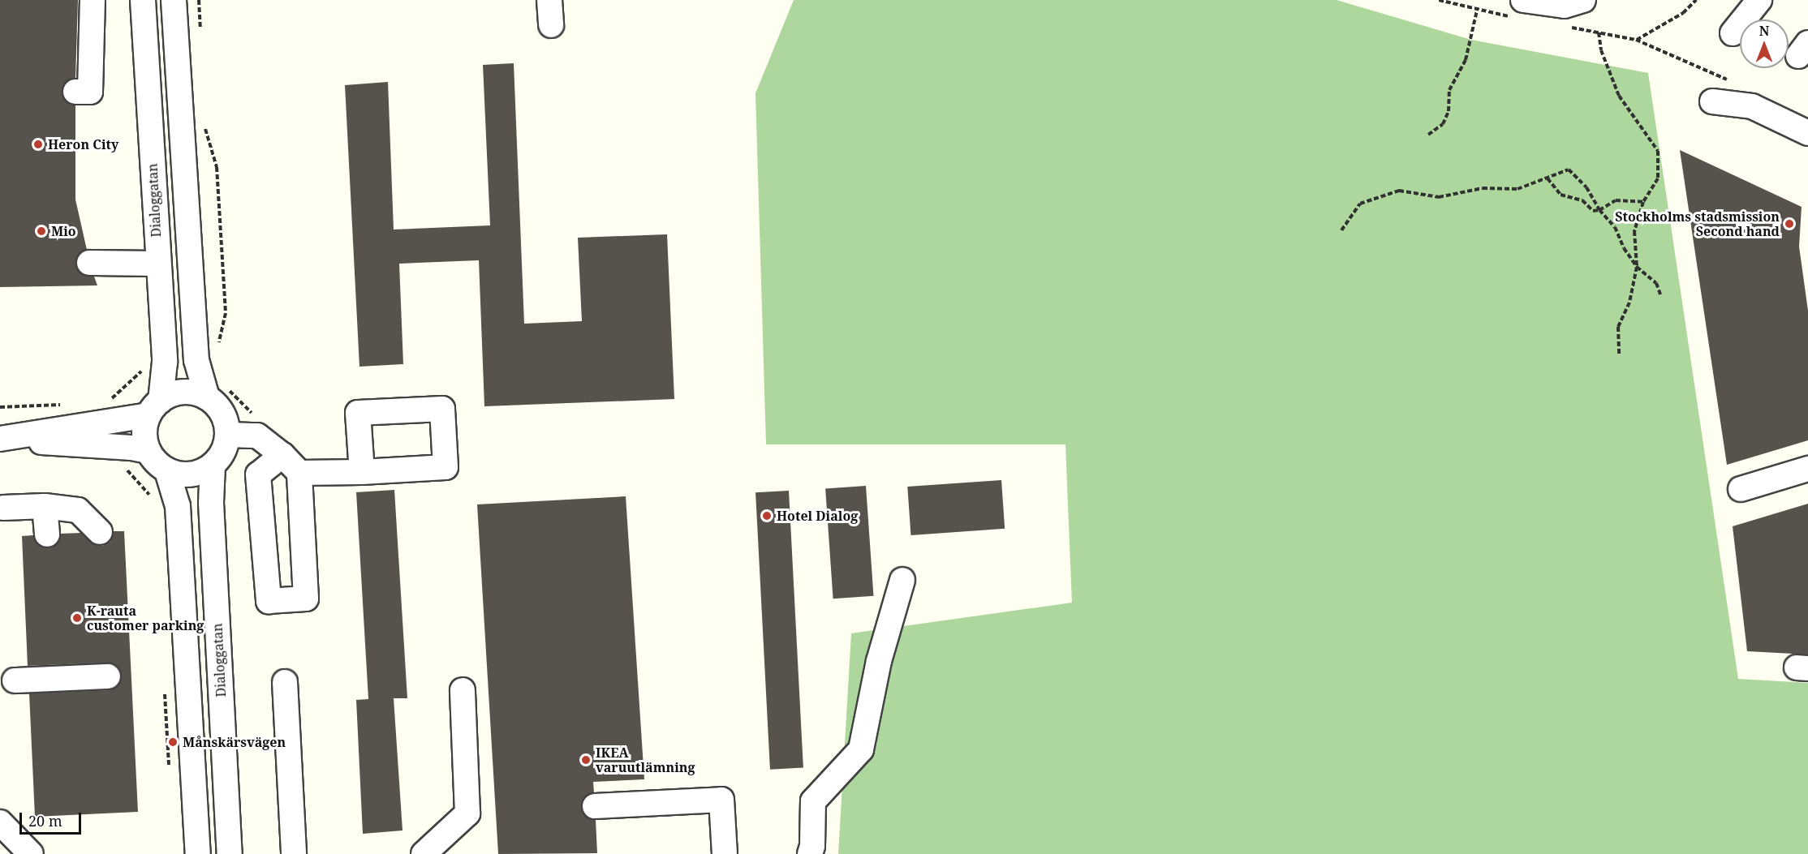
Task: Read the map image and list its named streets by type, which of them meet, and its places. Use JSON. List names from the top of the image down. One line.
{"streets":{"street":["Dialoggatan"]},"places":["Heron City","Stockholms stadsmission Second hand","Mio","Hotel Dialog","K-rauta customer parking","Månskärsvägen","IKEA varuutlämning"],"scale_bar":"20 m","north":"top"}
